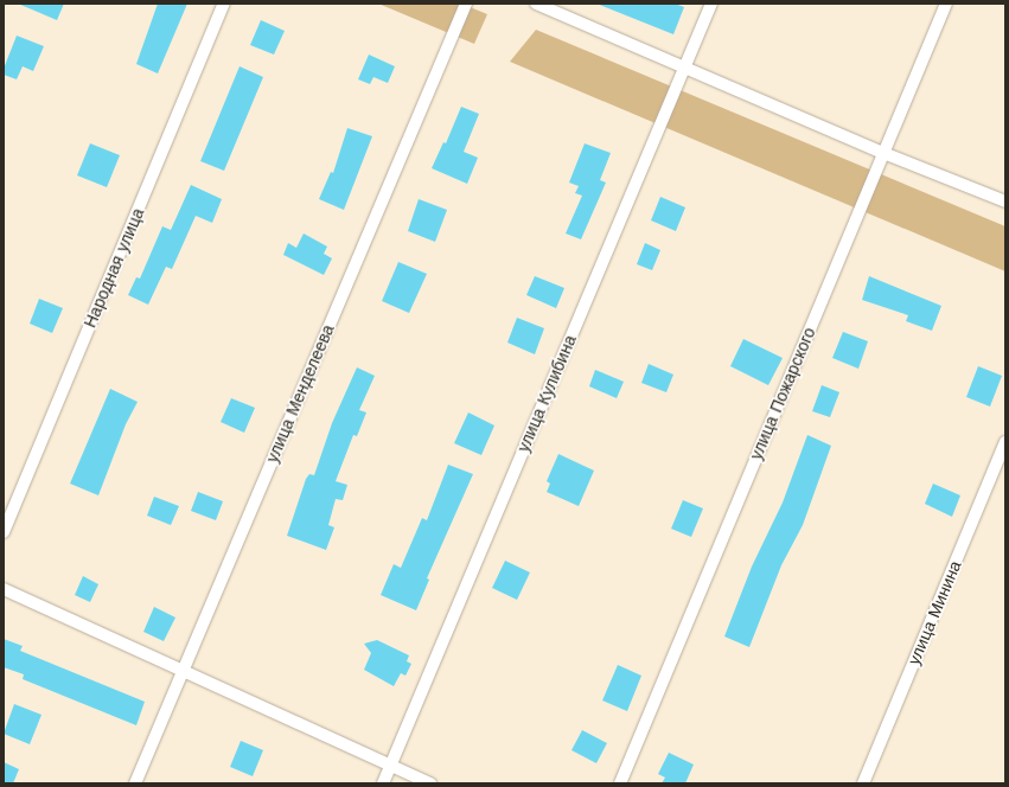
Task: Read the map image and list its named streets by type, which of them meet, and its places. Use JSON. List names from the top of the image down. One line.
{"streets":{"street":["Народная улица","улица Менделеева","улица Кулибина","улица Пожарского","улица Минина"]}}
